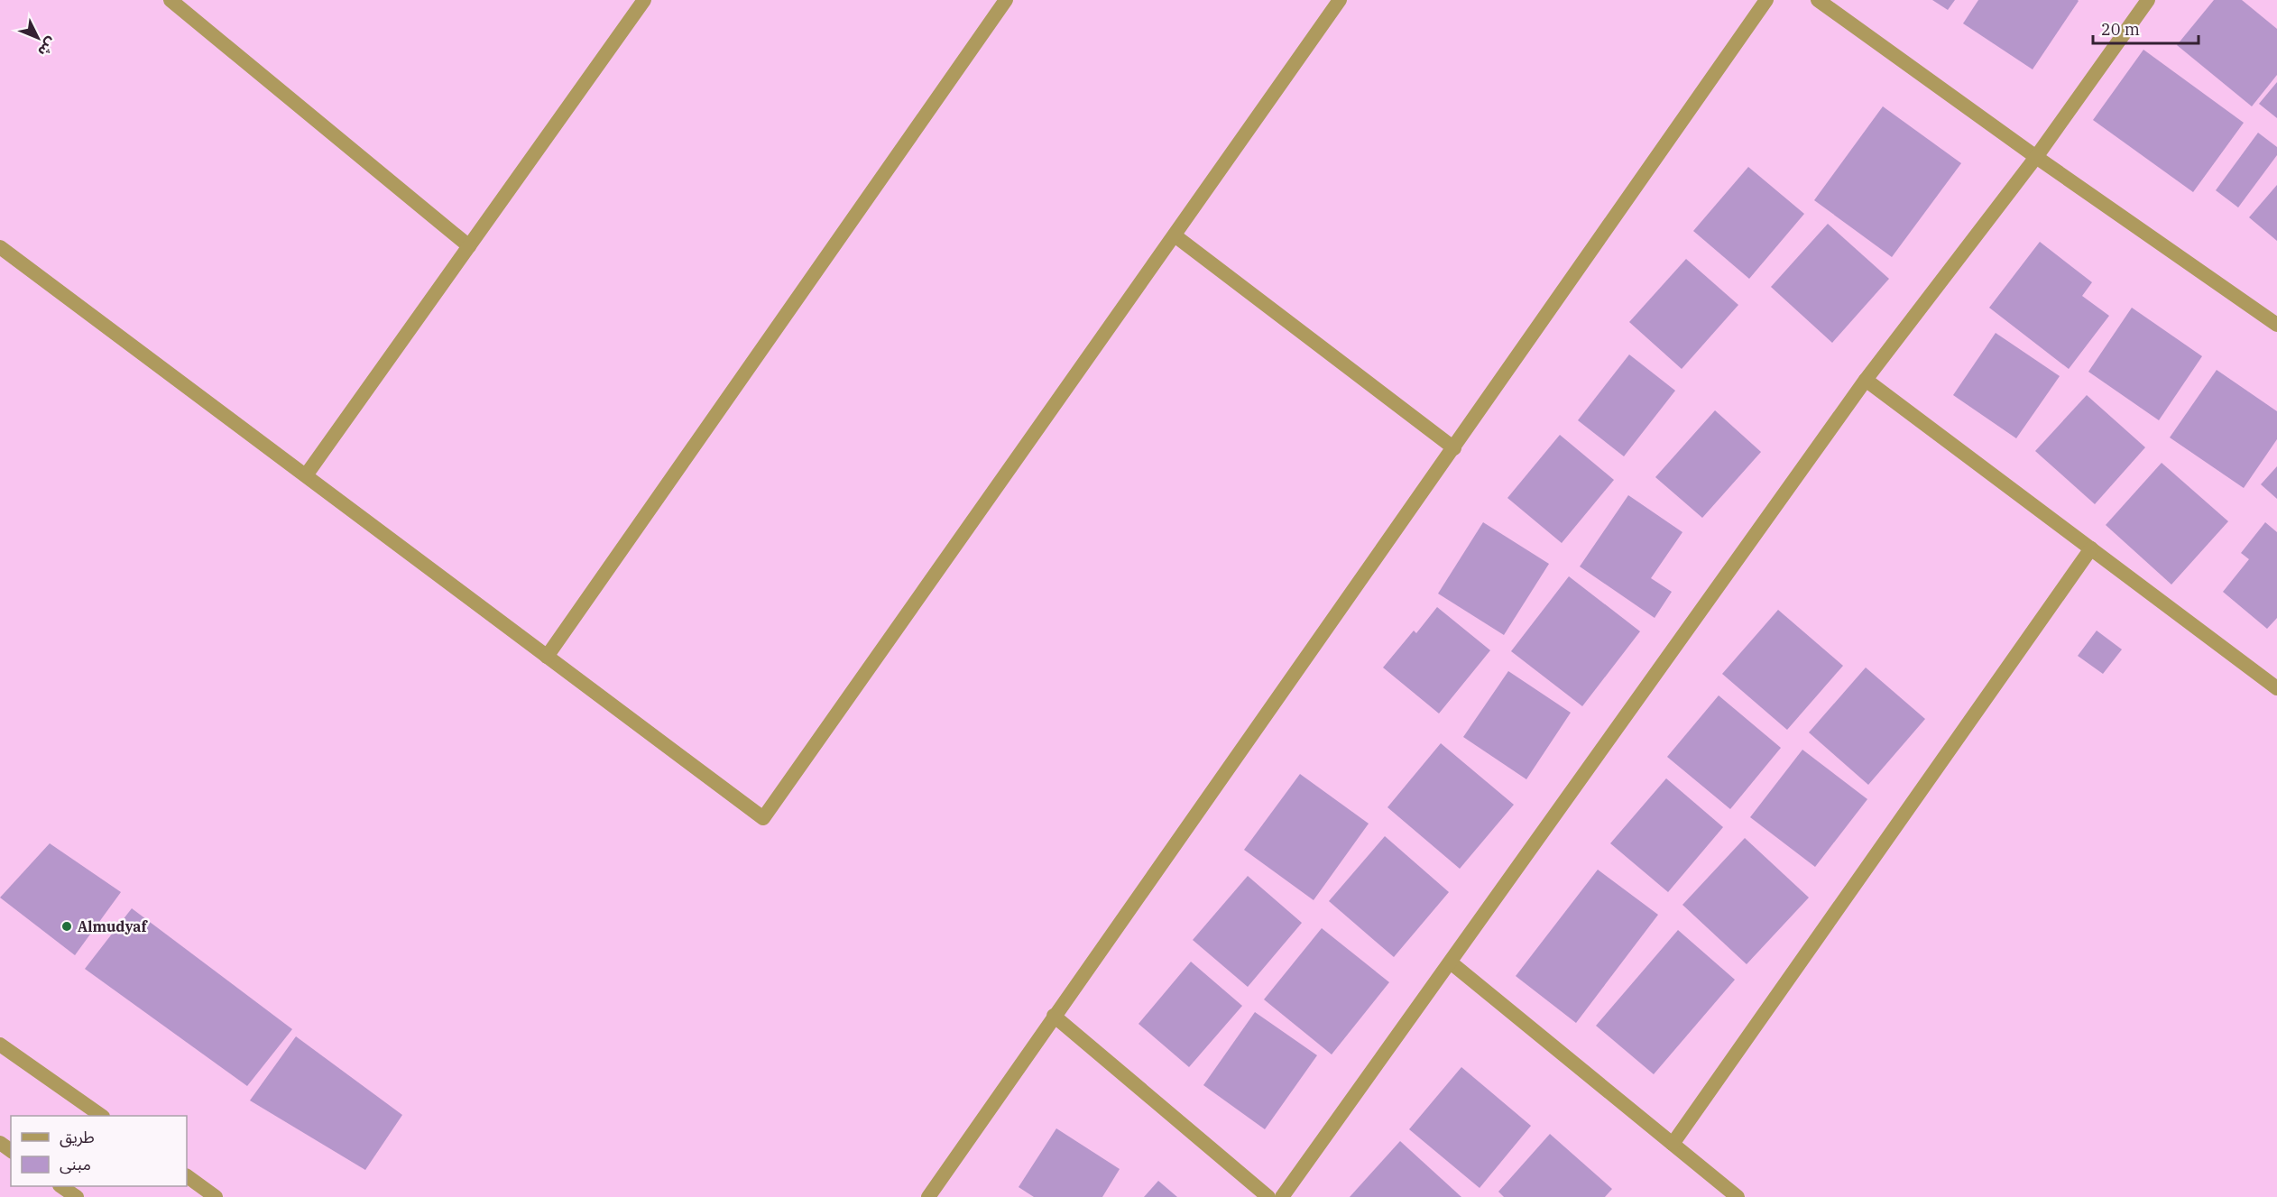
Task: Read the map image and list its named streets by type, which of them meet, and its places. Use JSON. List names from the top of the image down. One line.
{"places":["Almudyaf"],"legend":["طريق","مبنى"],"scale_bar":"20 m","north":"bottom right"}
